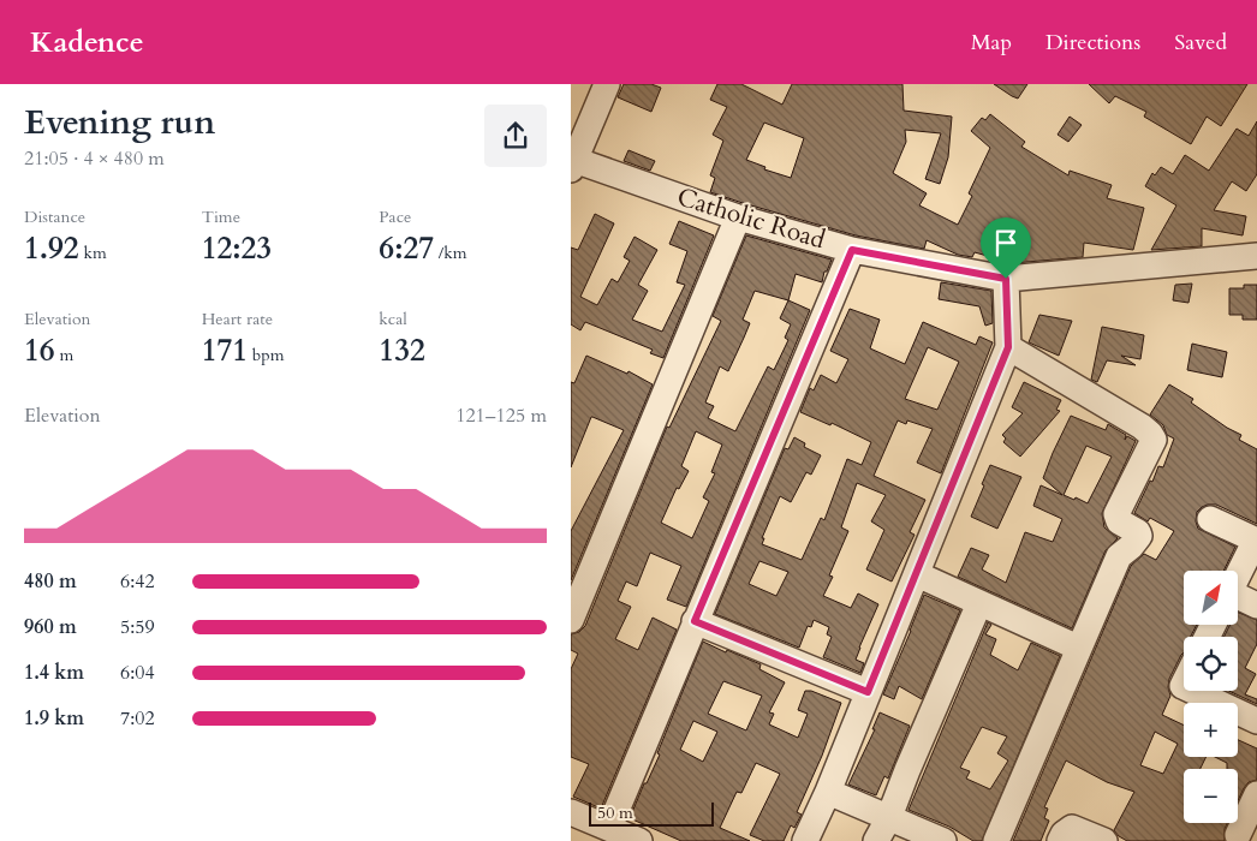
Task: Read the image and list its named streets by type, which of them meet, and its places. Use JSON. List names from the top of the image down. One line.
{"streets":{"street":["Catholic Road"]},"scale_bar":"50 m","north":"top right","page":{"header":"Kadence","nav":["Map","Directions","Saved"],"heading":["Evening run","21:05 · 4 × 480 m"],"stats":[["Distance","1.92 km"],["Time","12:23"],["Pace","6:27 /km"],["Elevation","16 m"],["Heart rate","171 bpm"],["kcal","132"]],"chart":["Elevation","121–125 m"],"list":[{"name":"480 m","note":"6:42"},{"name":"960 m","note":"5:59"},{"name":"1.4 km","note":"6:04"},{"name":"1.9 km","note":"7:02"}],"map_buttons":["+","−"],"scale":"50 m"}}
